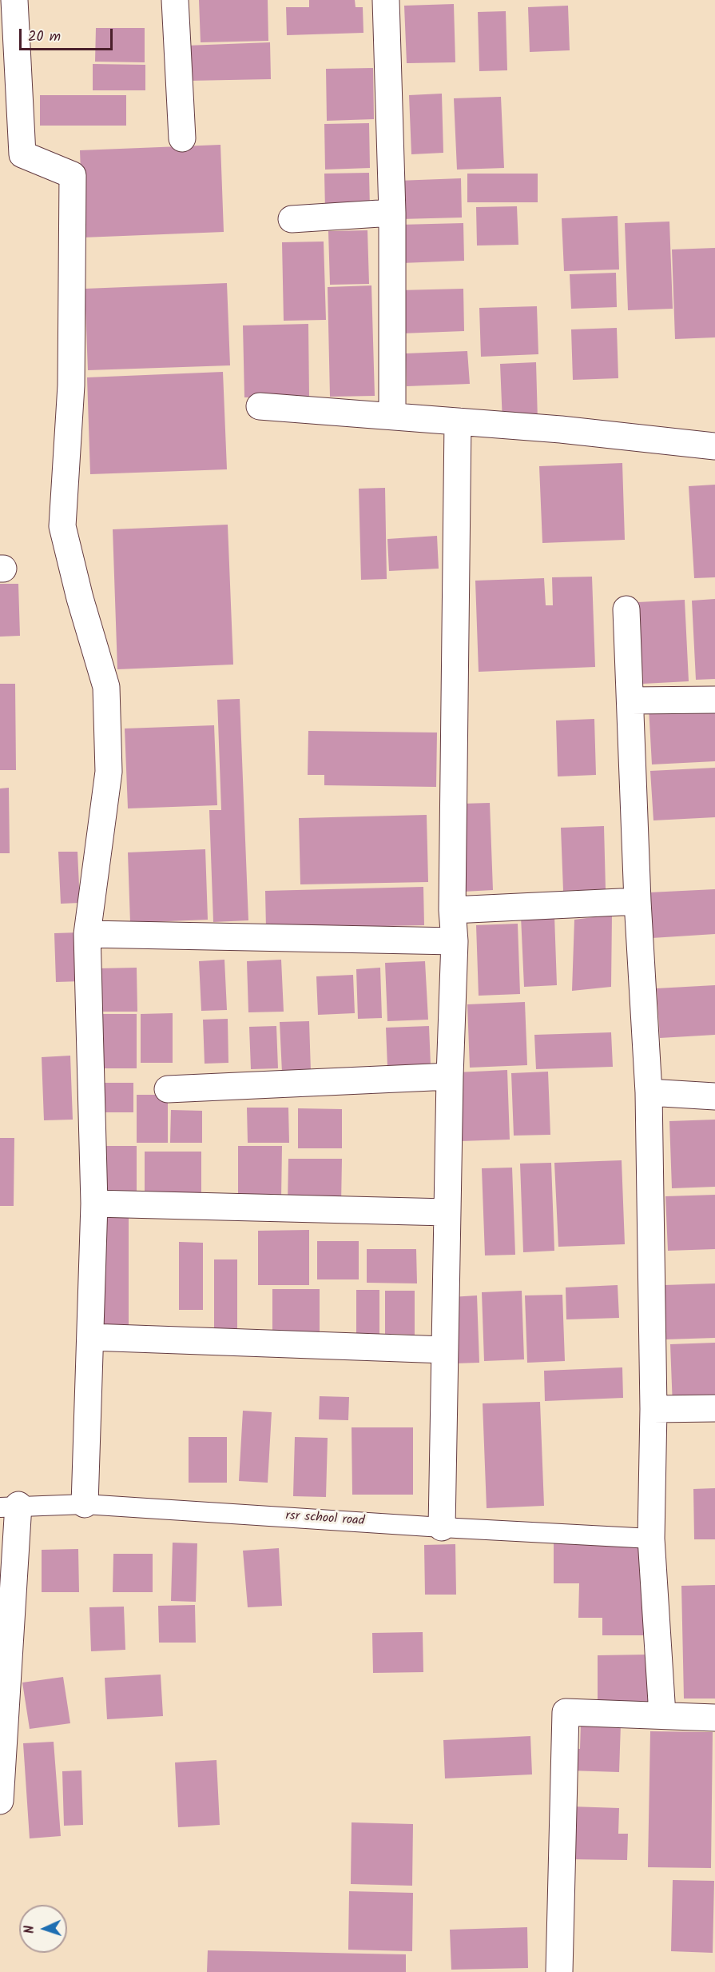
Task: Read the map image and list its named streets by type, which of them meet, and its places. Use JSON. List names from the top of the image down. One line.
{"streets":{"lane":["rsr school road"]},"scale_bar":"20 m","north":"left"}
